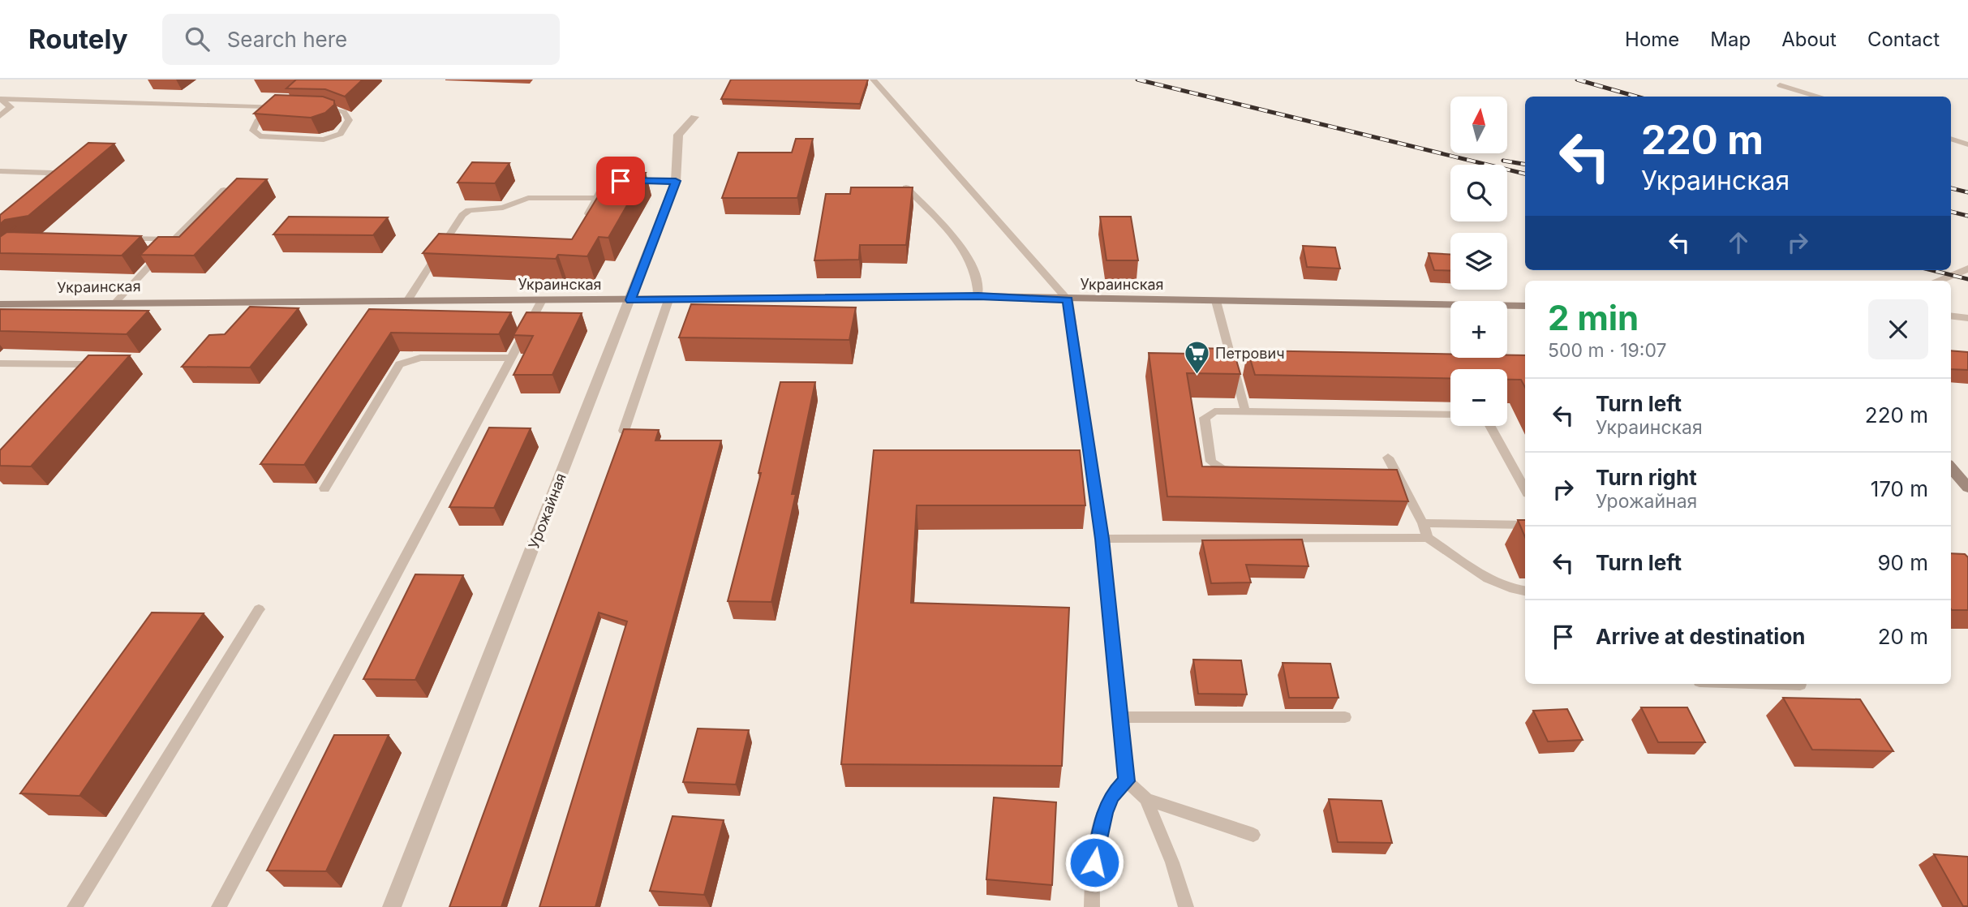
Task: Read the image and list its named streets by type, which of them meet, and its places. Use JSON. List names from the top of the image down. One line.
{"streets":{"street":["Украинская","Урожайная"]},"crossings":[["Украинская","Урожайная"]],"places":{"supermarket":["Петрович"]},"north":"top","page":{"header":"Routely","search":"Search here","nav":["Home","Map","About","Contact"],"map_buttons":["+","−"],"turn":["220 m","Украинская"],"heading":["2 min","500 m · 19:07"],"list":[{"name":"Turn left","note":"Украинская","value":"220 m"},{"name":"Turn right","note":"Урожайная","value":"170 m"},{"name":"Turn left","value":"90 m"},{"name":"Arrive at destination","value":"20 m"}]}}
